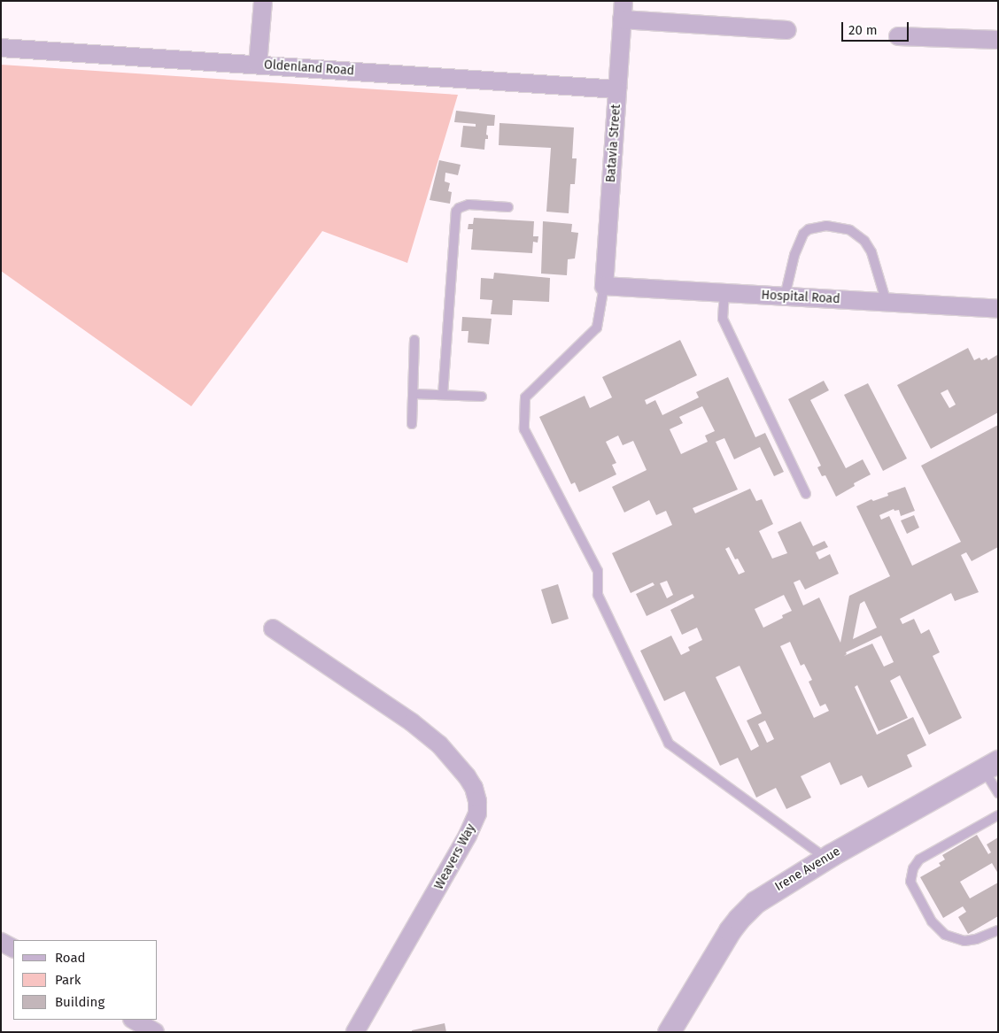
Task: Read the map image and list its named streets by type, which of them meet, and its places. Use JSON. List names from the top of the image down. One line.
{"streets":{"street":["Oldenland Road","Batavia Street","Hospital Road","Weavers Way","Irene Avenue"]},"crossings":[["Oldenland Road","Batavia Street"],["Batavia Street","Hospital Road"]],"legend":["Road","Park","Building"],"scale_bar":"20 m"}
